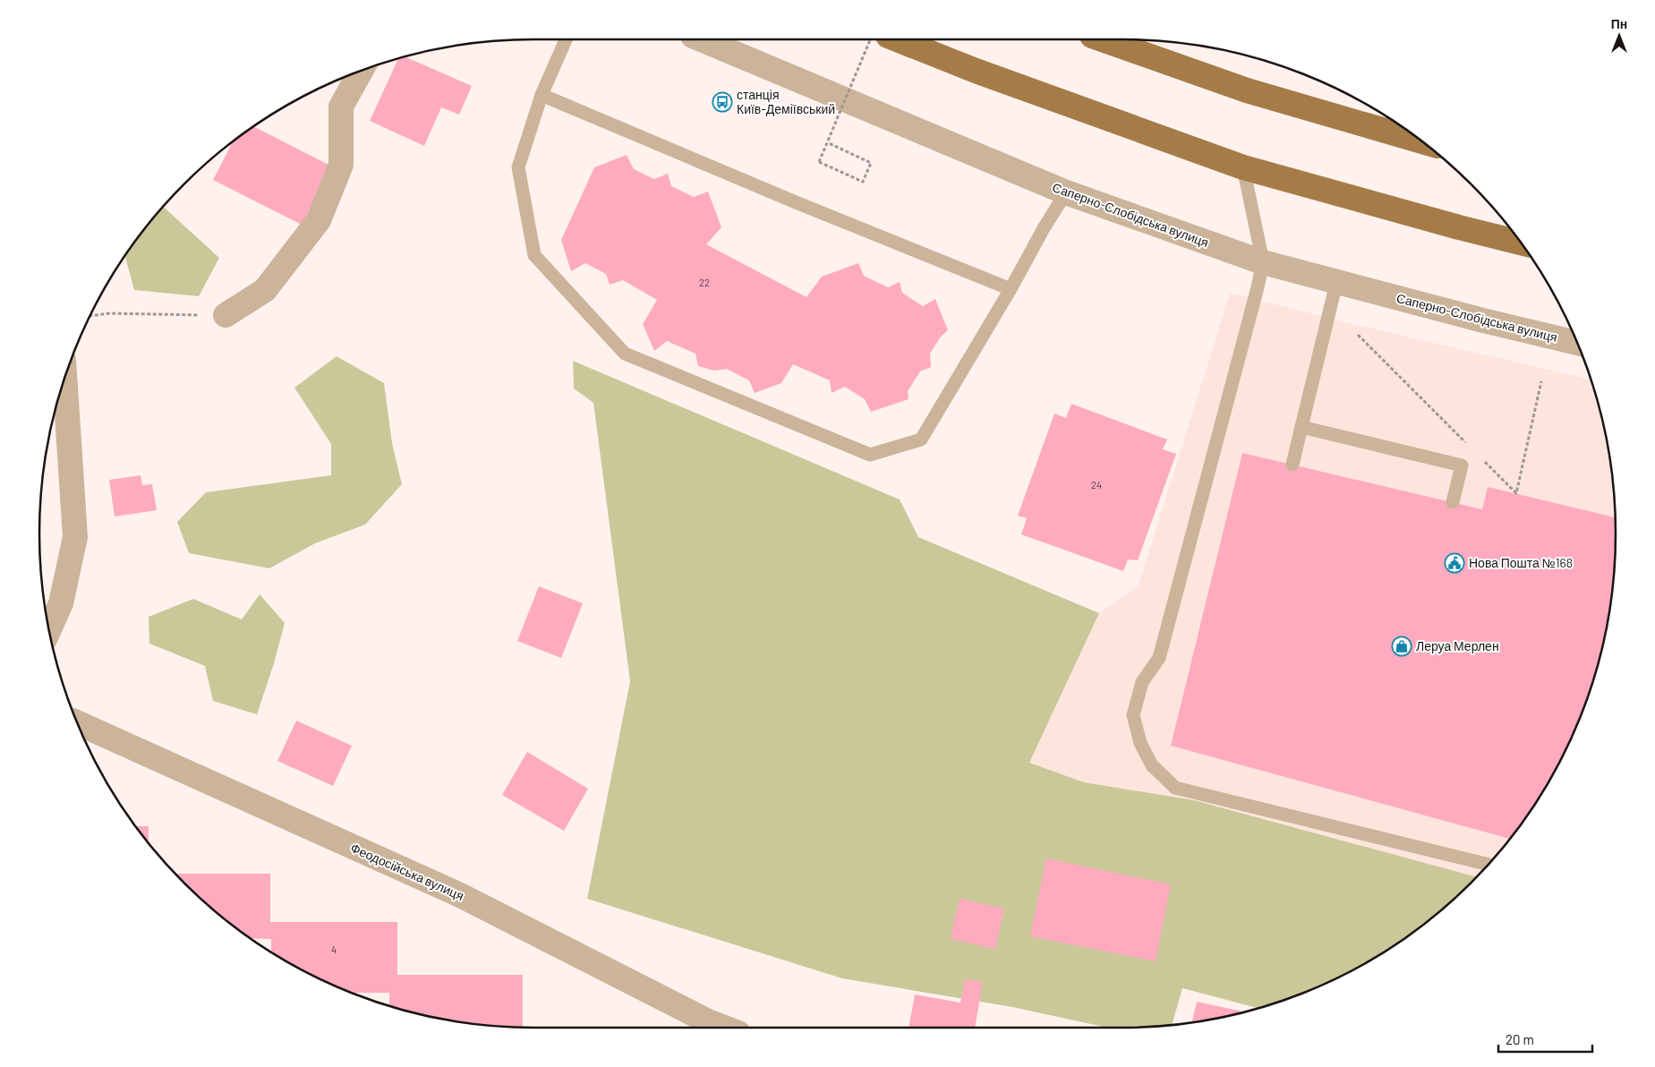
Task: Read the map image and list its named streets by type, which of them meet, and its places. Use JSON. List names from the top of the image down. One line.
{"streets":{"street":["Саперно-Слобідська вулиця","Феодосійська вулиця"]},"places":{"bus stop":["станція Київ-Деміївський"],"public building":["Нова Пошта №168"],"shop":["Леруа Мерлен"]},"house_numbers":["22","24","4"],"scale_bar":"20 m","north":"top"}
